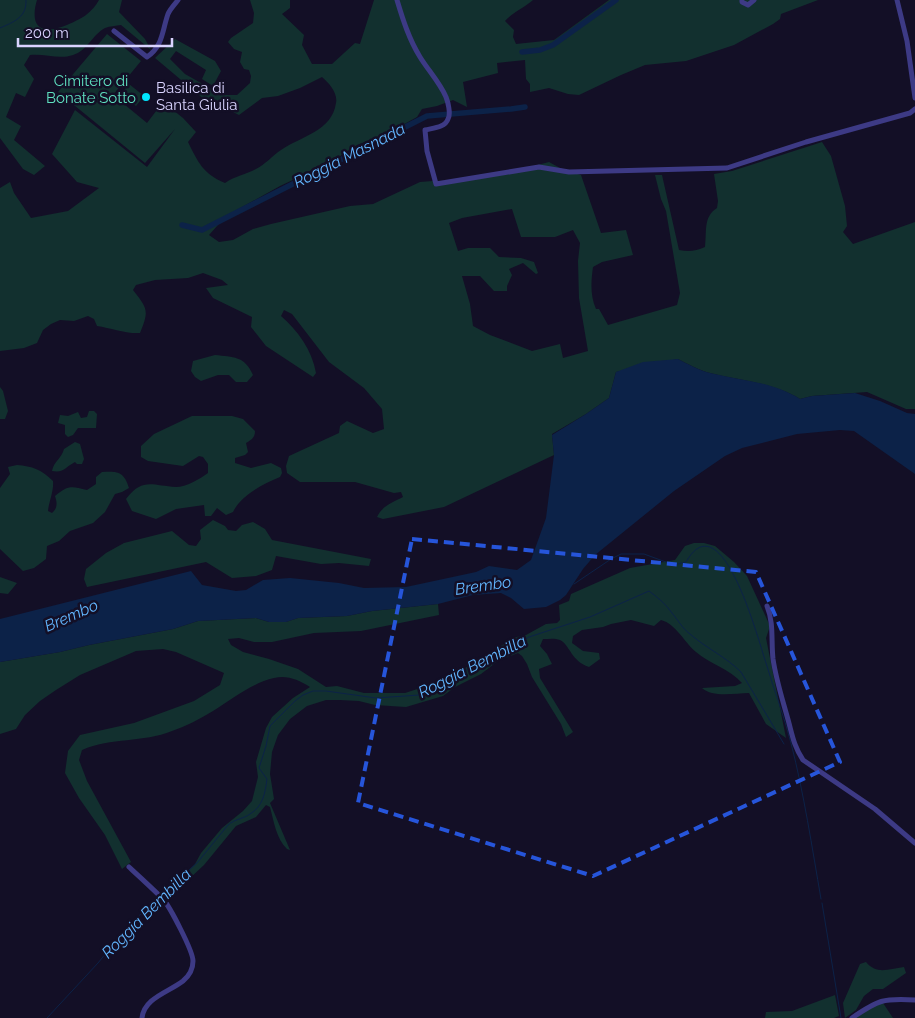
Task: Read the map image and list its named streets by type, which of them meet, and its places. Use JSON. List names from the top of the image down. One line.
{"water":["Roggia Masnada","Brembo","Roggia Bembilla"],"parks":["Cimitero di Bonate Sotto"],"places":["Basilica di Santa Giulia"],"scale_bar":"200 m"}
